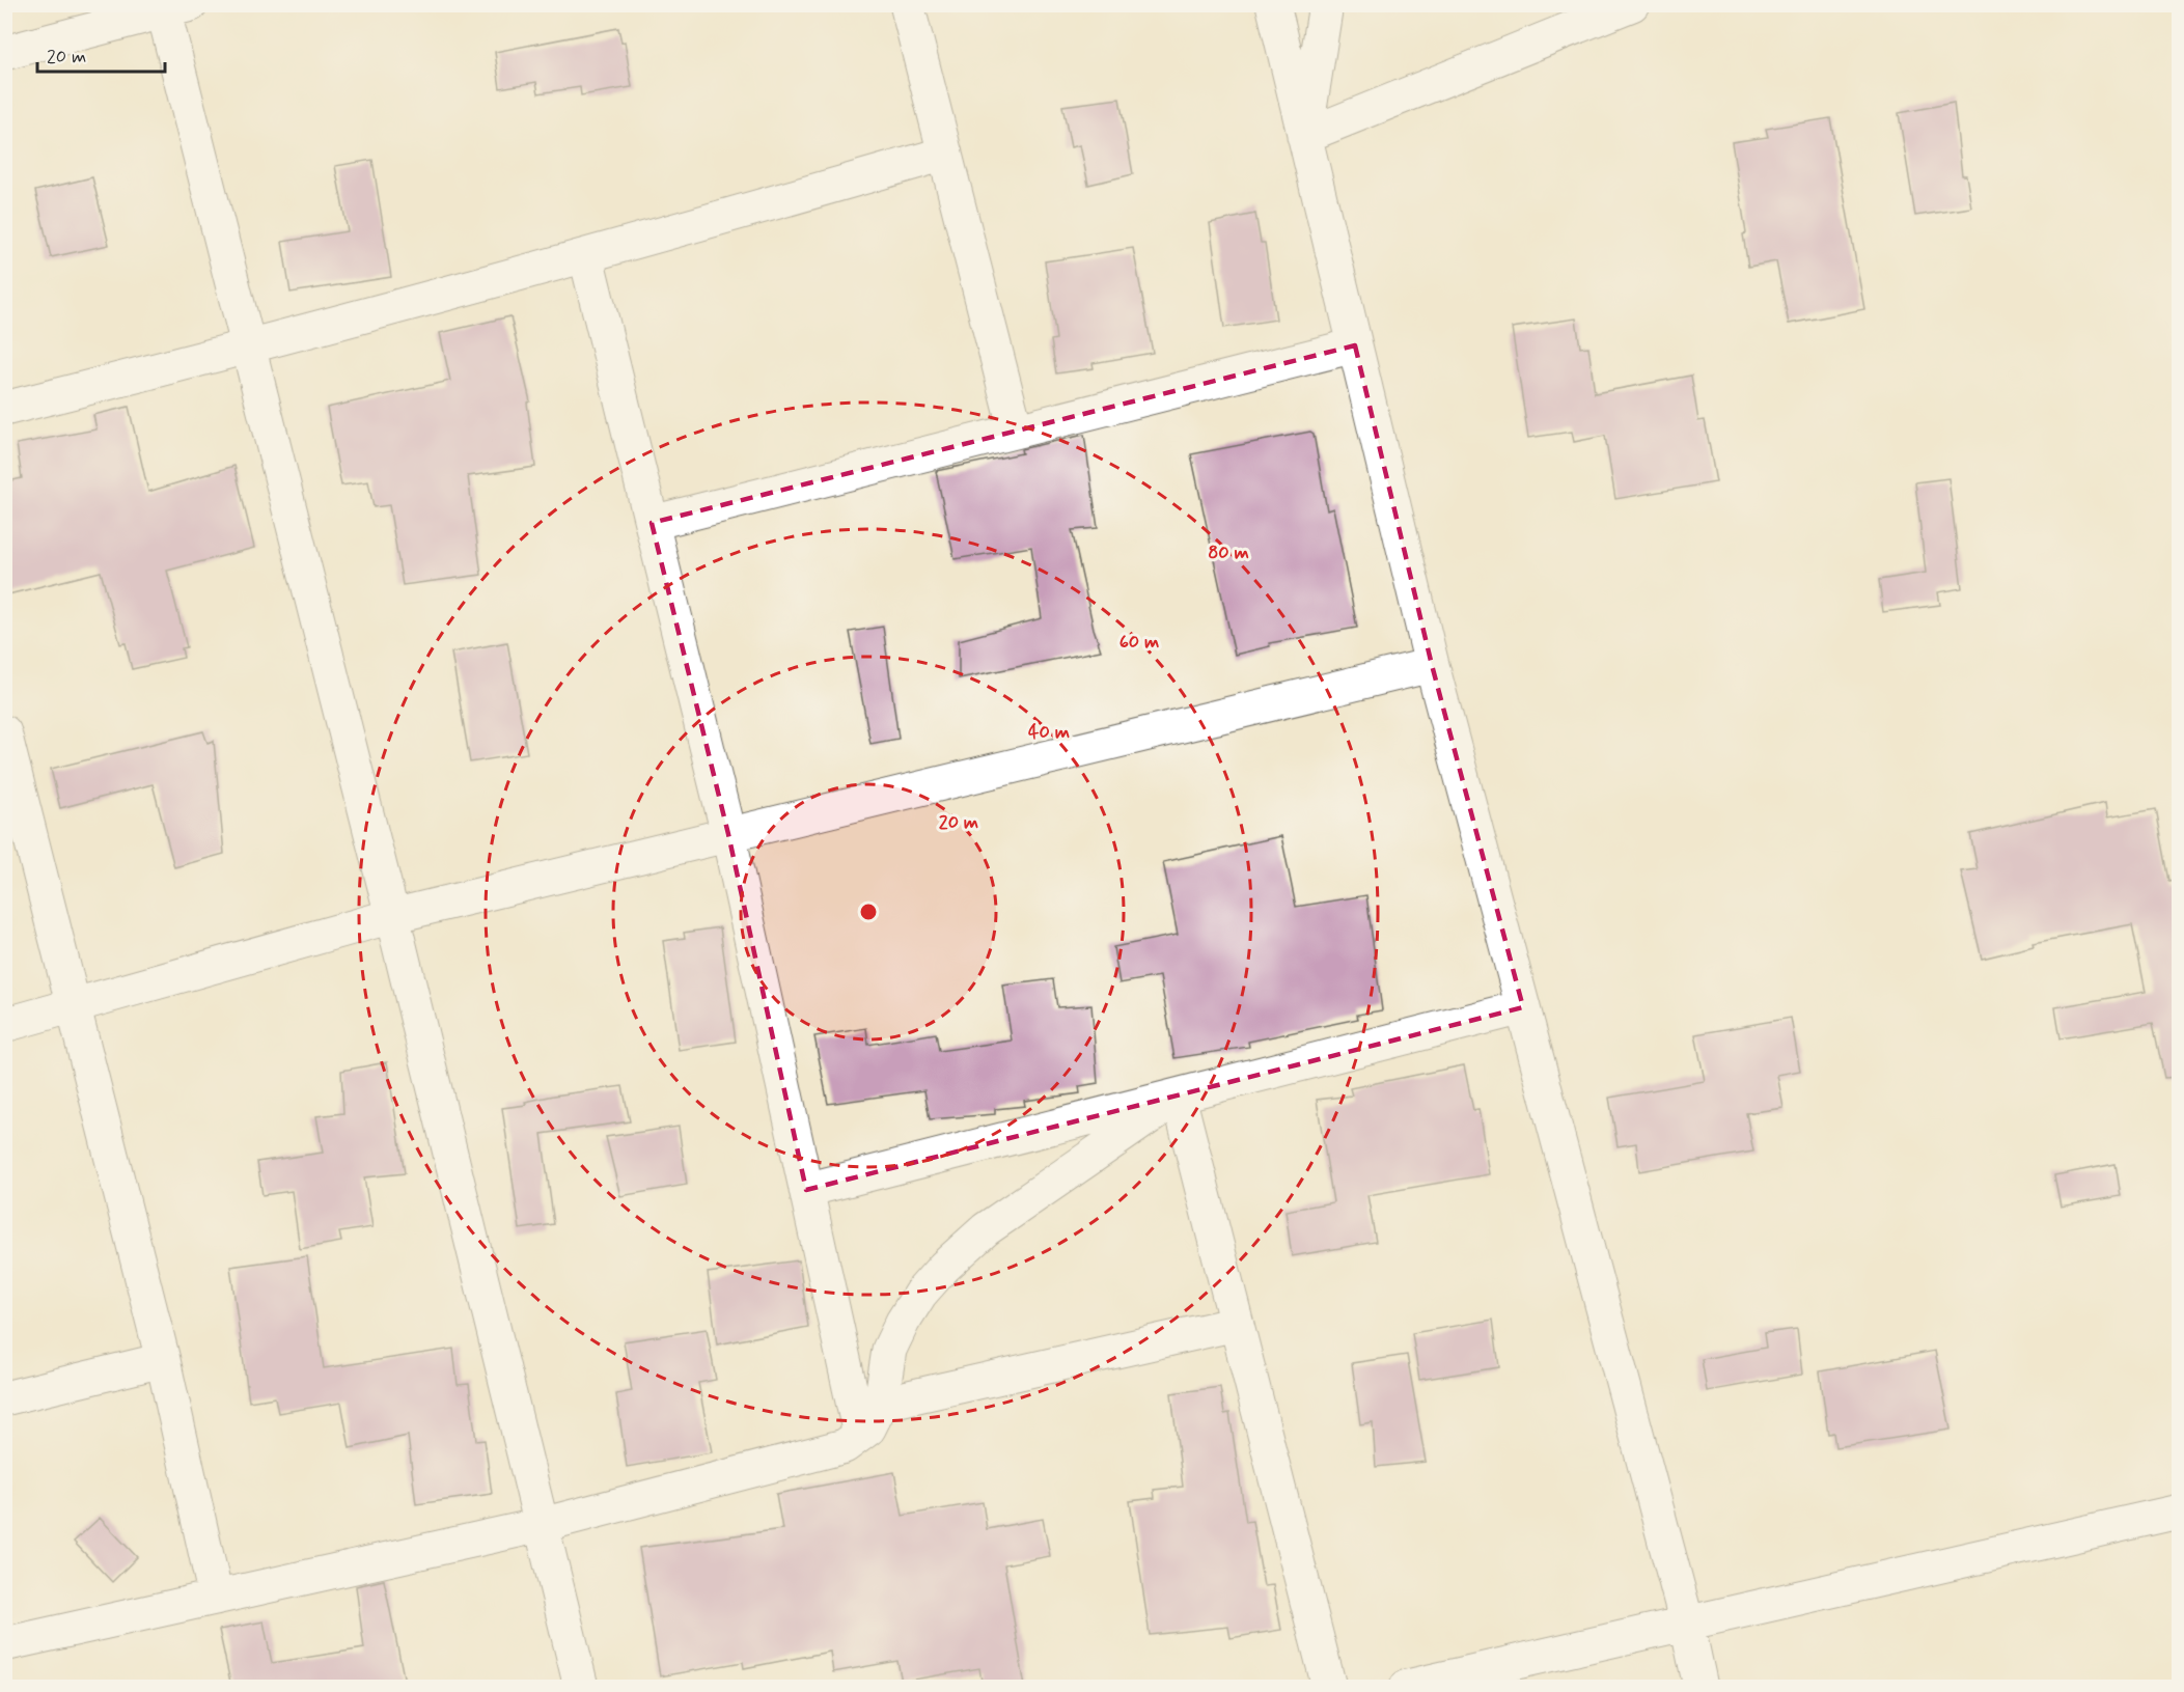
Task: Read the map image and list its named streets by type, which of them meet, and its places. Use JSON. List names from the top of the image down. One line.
{"scale_bar":"20 m","rings":["80 m","60 m","40 m","20 m"]}
